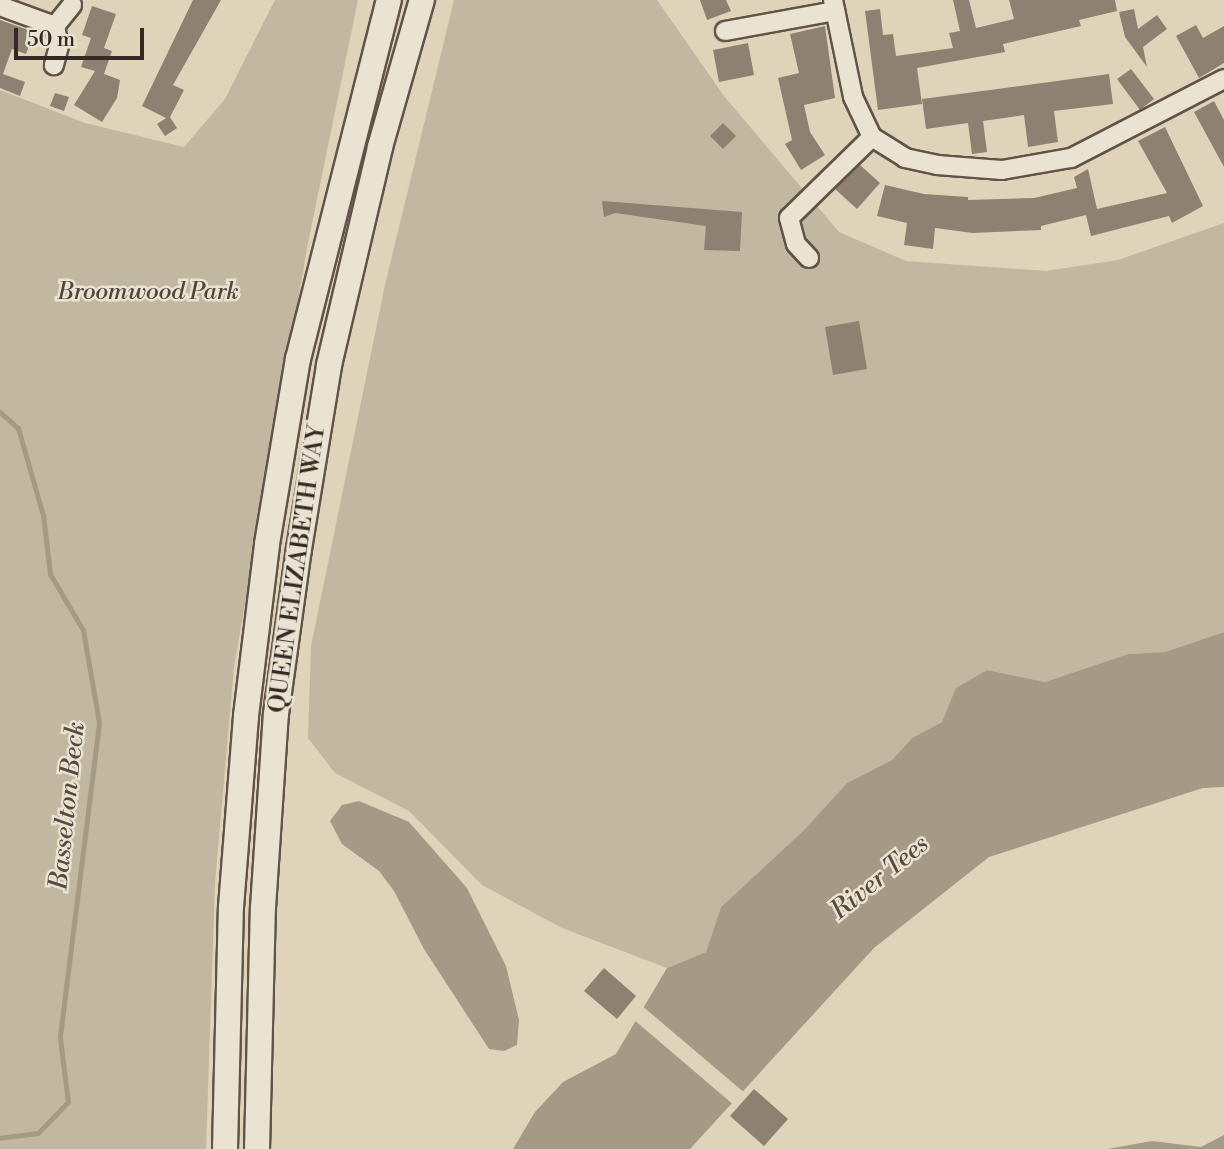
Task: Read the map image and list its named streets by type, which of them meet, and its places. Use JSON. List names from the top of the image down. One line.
{"streets":{"street":["QUEEN ELIZABETH WAY"]},"water":["Basselton Beck","River Tees"],"parks":["Broomwood Park"],"scale_bar":"50 m"}
